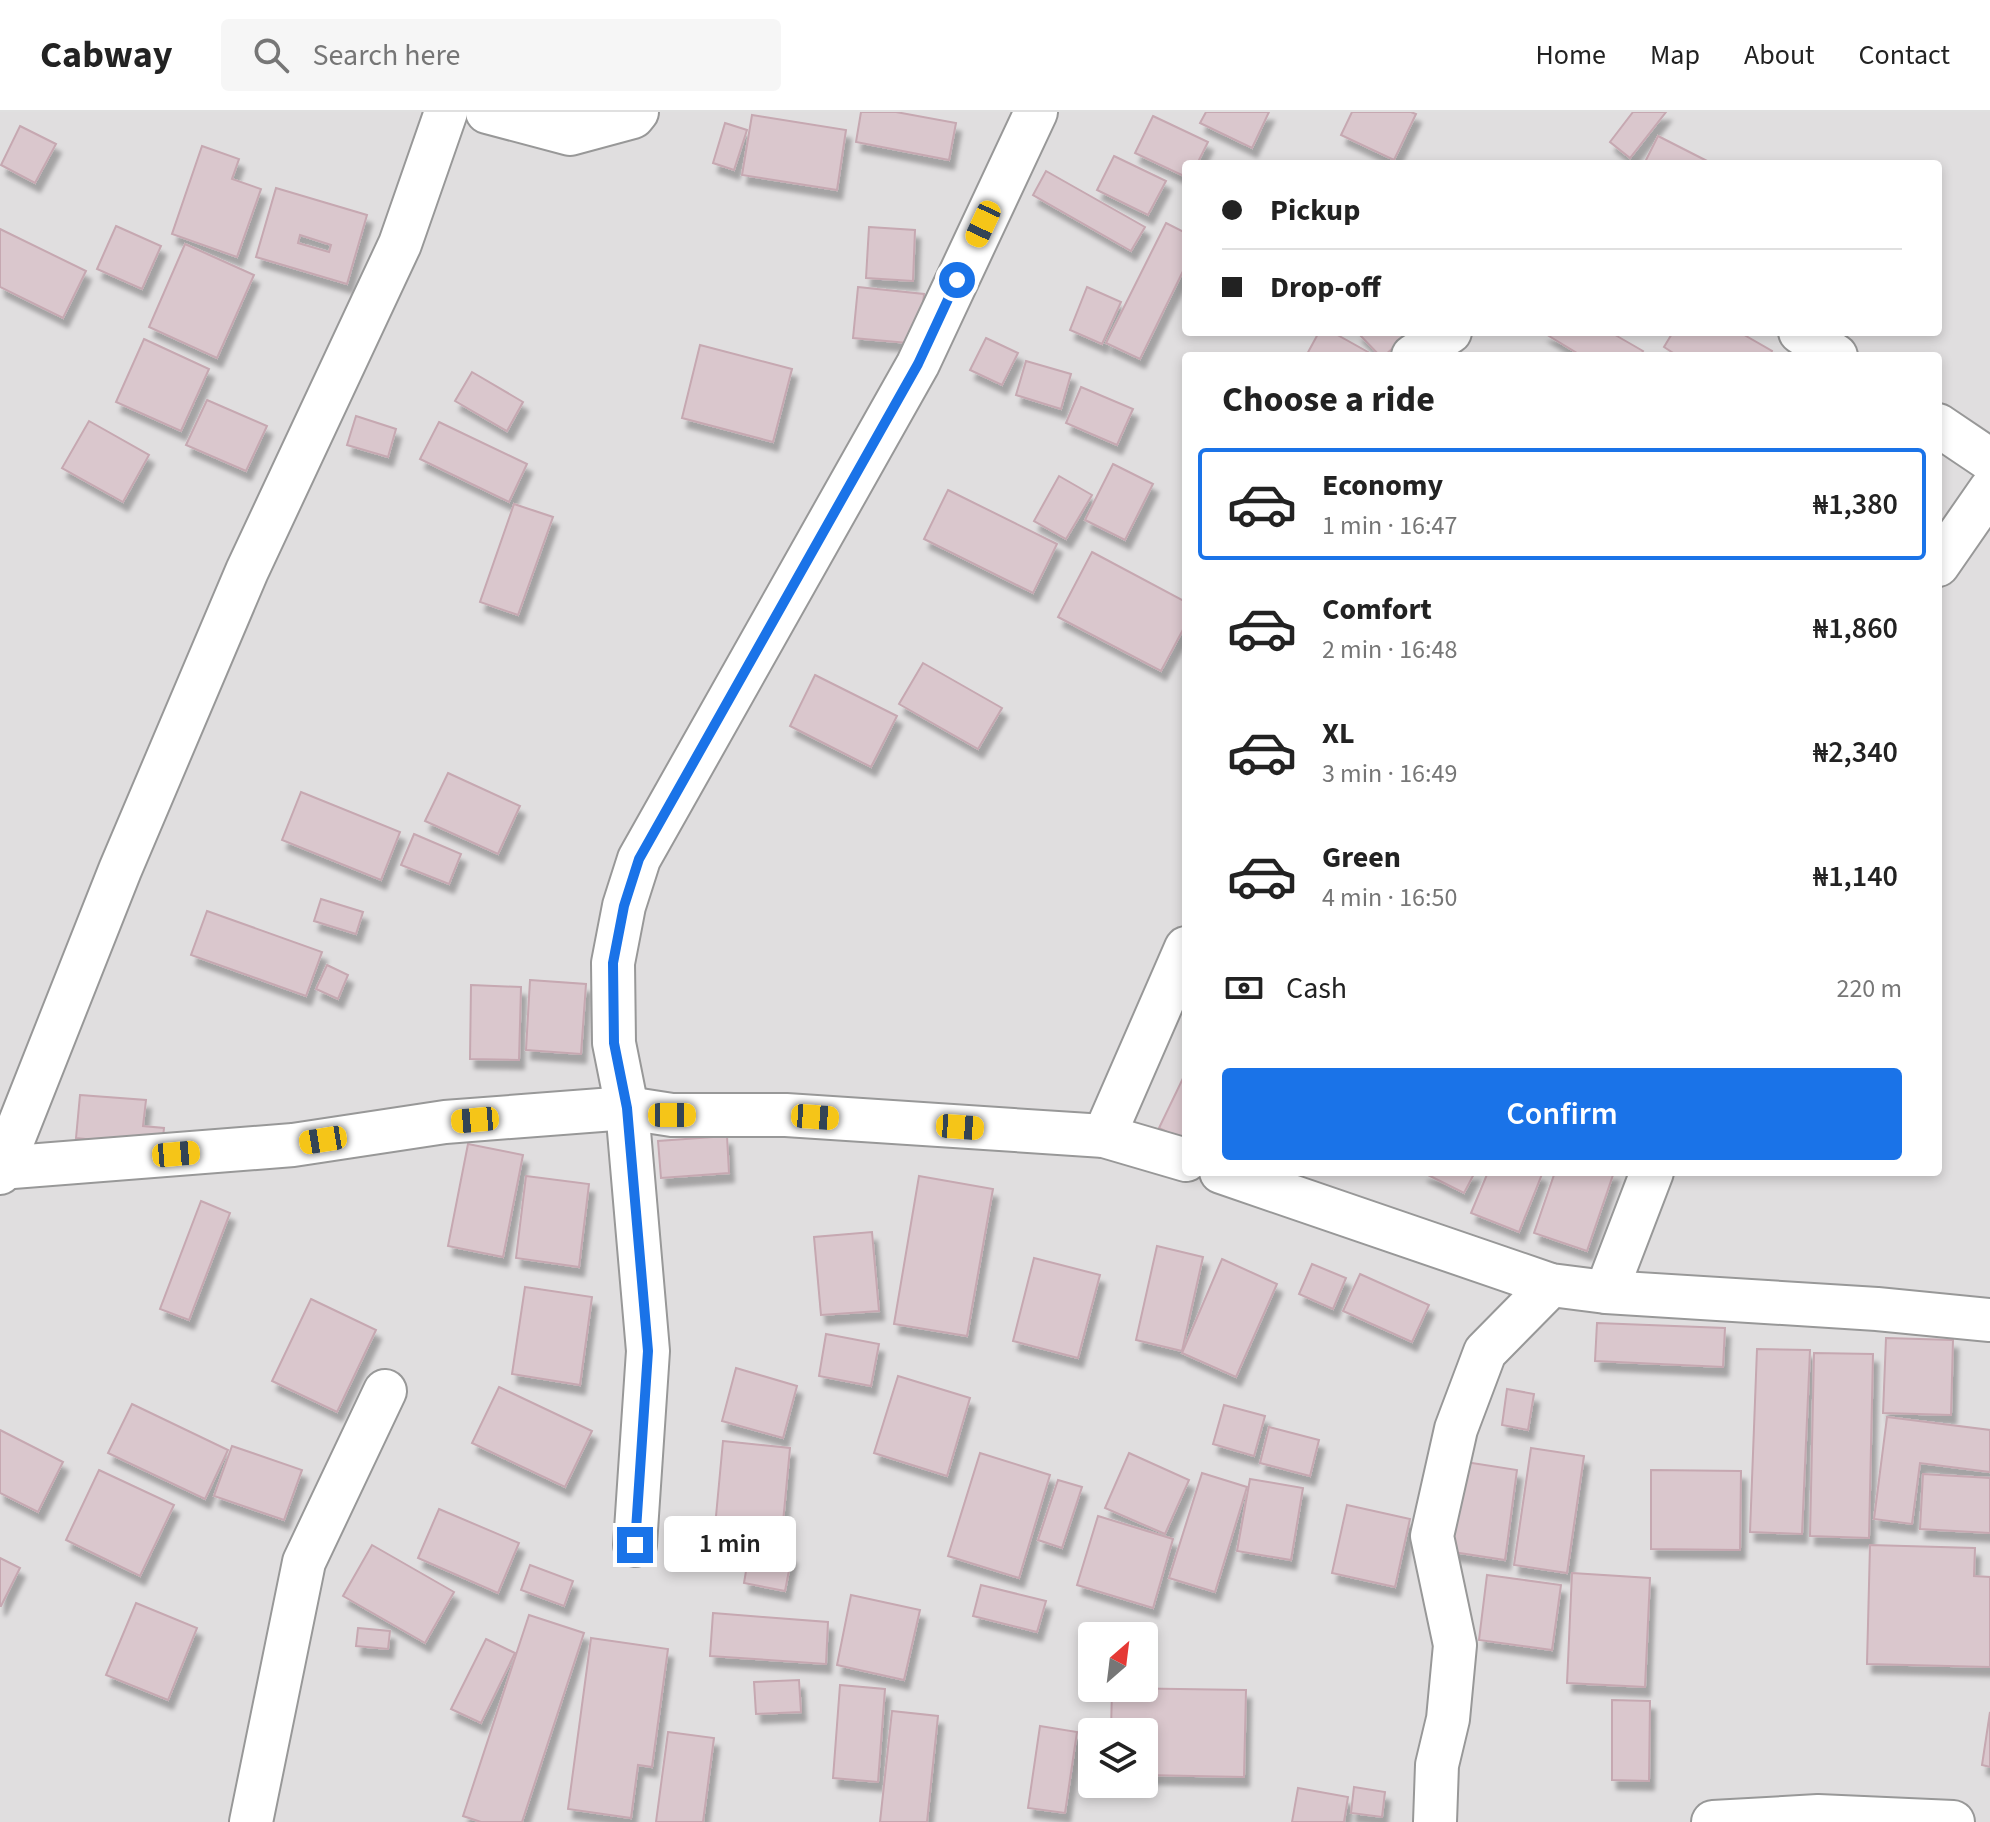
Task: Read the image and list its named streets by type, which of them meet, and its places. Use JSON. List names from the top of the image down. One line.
{"north":"top right","page":{"header":"Cabway","search":"Search here","nav":["Home","Map","About","Contact"],"banner":["Pickup","Drop-off"],"heading":"Choose a ride","list":[{"name":"Economy","note":"1 min · 16:47","value":"₦1,380"},{"name":"Comfort","note":"2 min · 16:48","value":"₦1,860"},{"name":"XL","note":"3 min · 16:49","value":"₦2,340"},{"name":"Green","note":"4 min · 16:50","value":"₦1,140"}],"pay":["Cash","220 m"],"buttons":"Confirm","bubble":"1 min"}}
